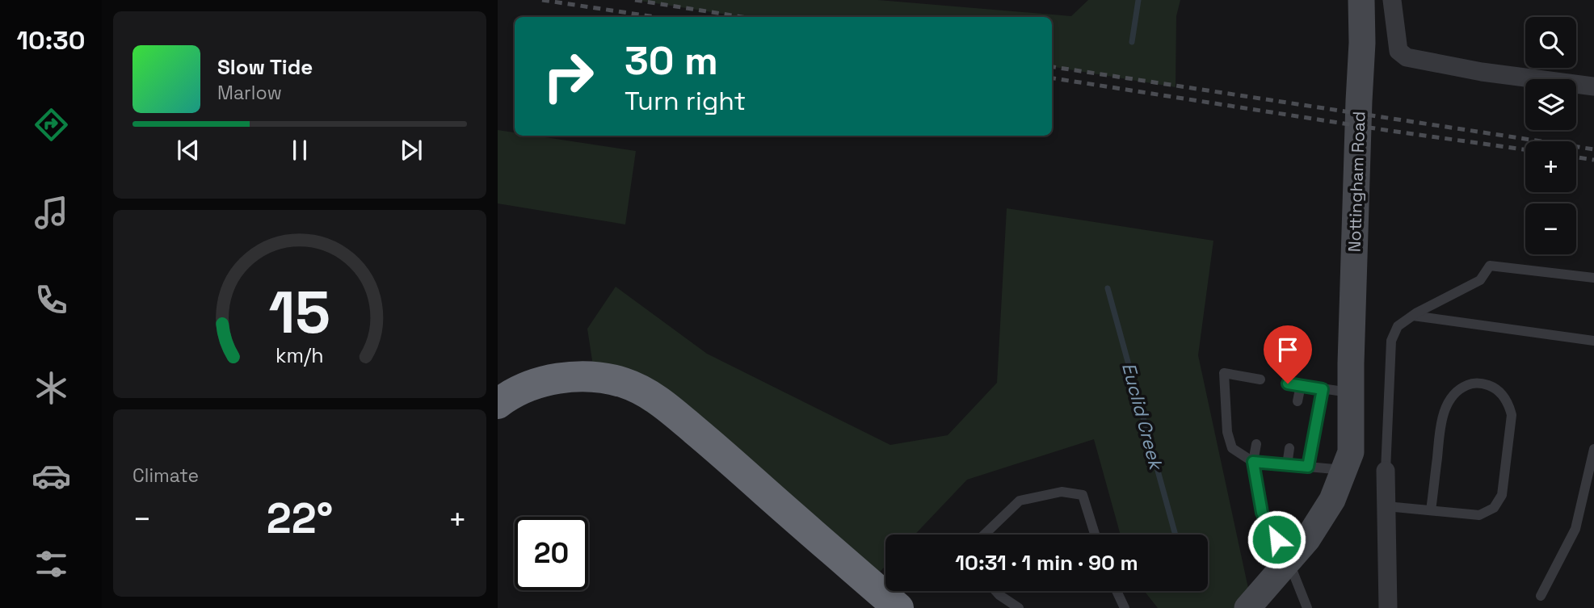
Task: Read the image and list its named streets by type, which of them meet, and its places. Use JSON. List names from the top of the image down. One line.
{"streets":{"street":["Nottingham Road"]},"water":["Euclid Creek"],"page":{"tabs":"10:30","map_buttons":["+","−"],"turn":["30 m","Turn right"],"song":["Slow Tide","Marlow"],"tile":"Climate","heat":["−","22°","+"],"limit":"20","trip":"10:31 · 1 min · 90 m","gauge":["15","km/h"]}}
